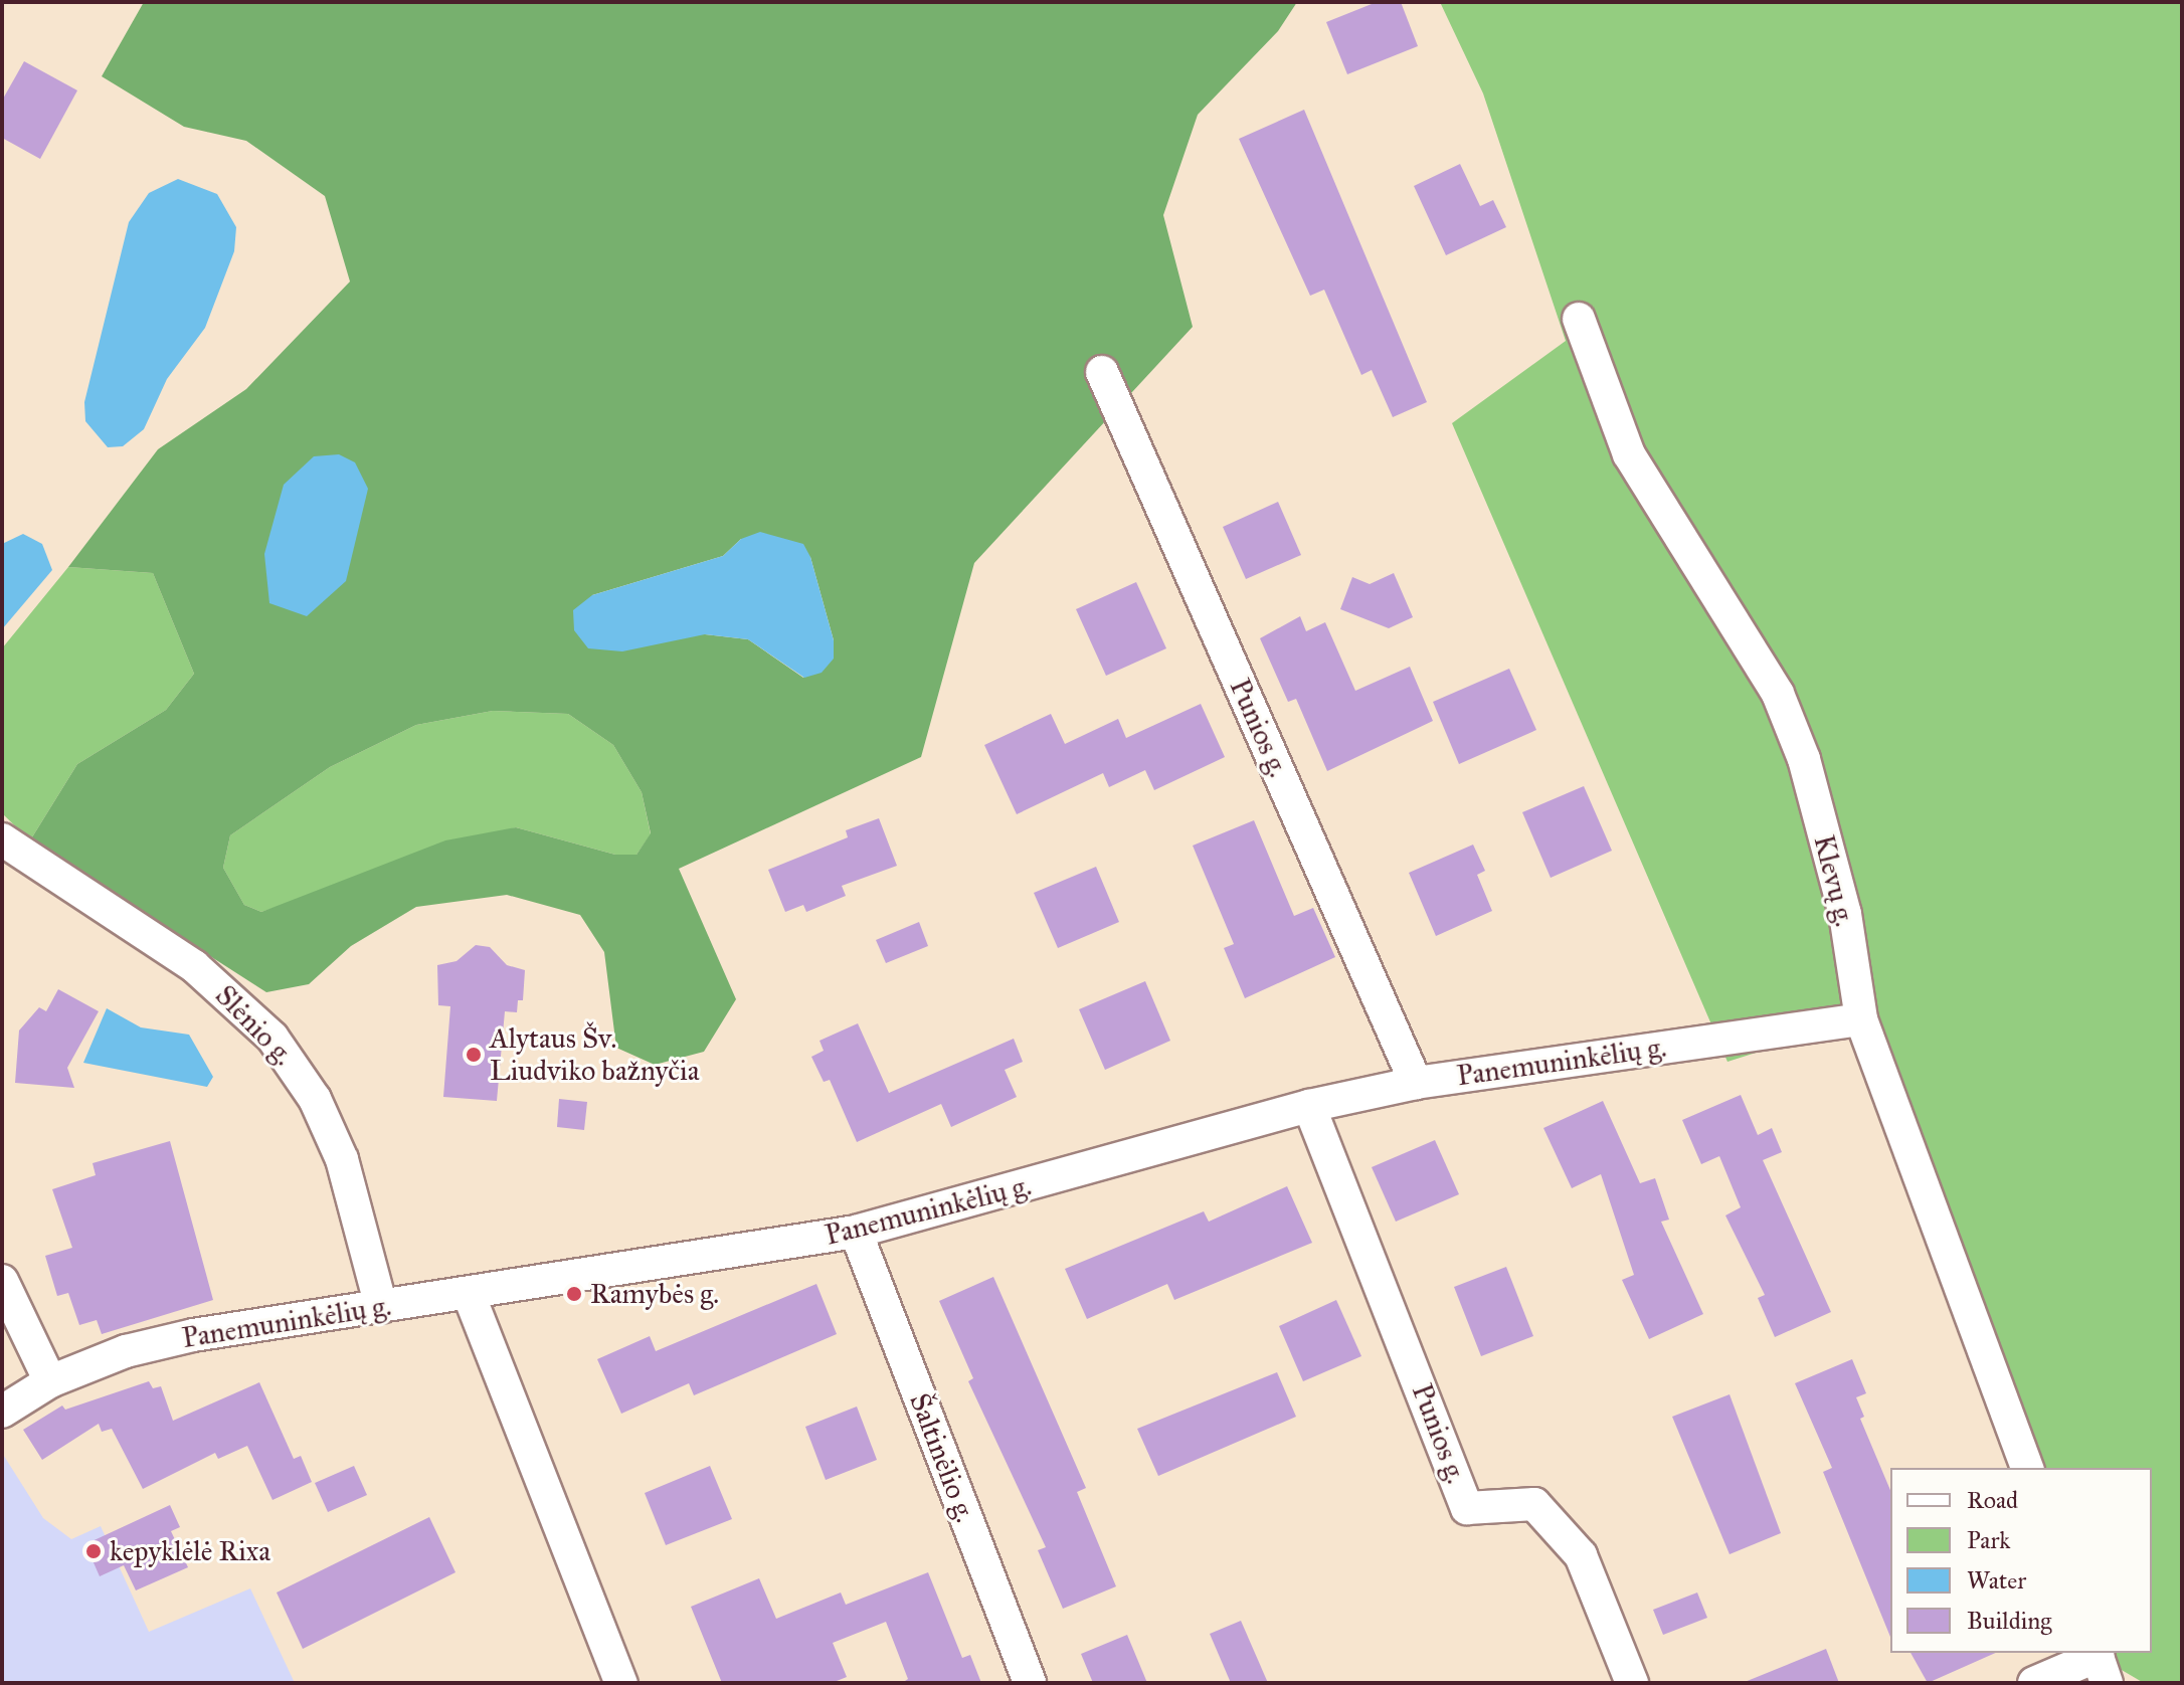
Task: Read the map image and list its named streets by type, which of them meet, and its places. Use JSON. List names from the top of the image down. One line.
{"streets":{"street":["Punios g.","Klevų g.","Slėnio g.","Panemuninkėlių g.","Šaltinėlio g."]},"crossings":[["Punios g.","Panemuninkėlių g."],["Klevų g.","Panemuninkėlių g."],["Slėnio g.","Panemuninkėlių g."],["Panemuninkėlių g.","Šaltinėlio g."]],"places":["Alytaus Šv. Liudviko bažnyčia","Ramybės g.","kepyklėlė Rixa"],"legend":["Road","Park","Water","Building"]}
